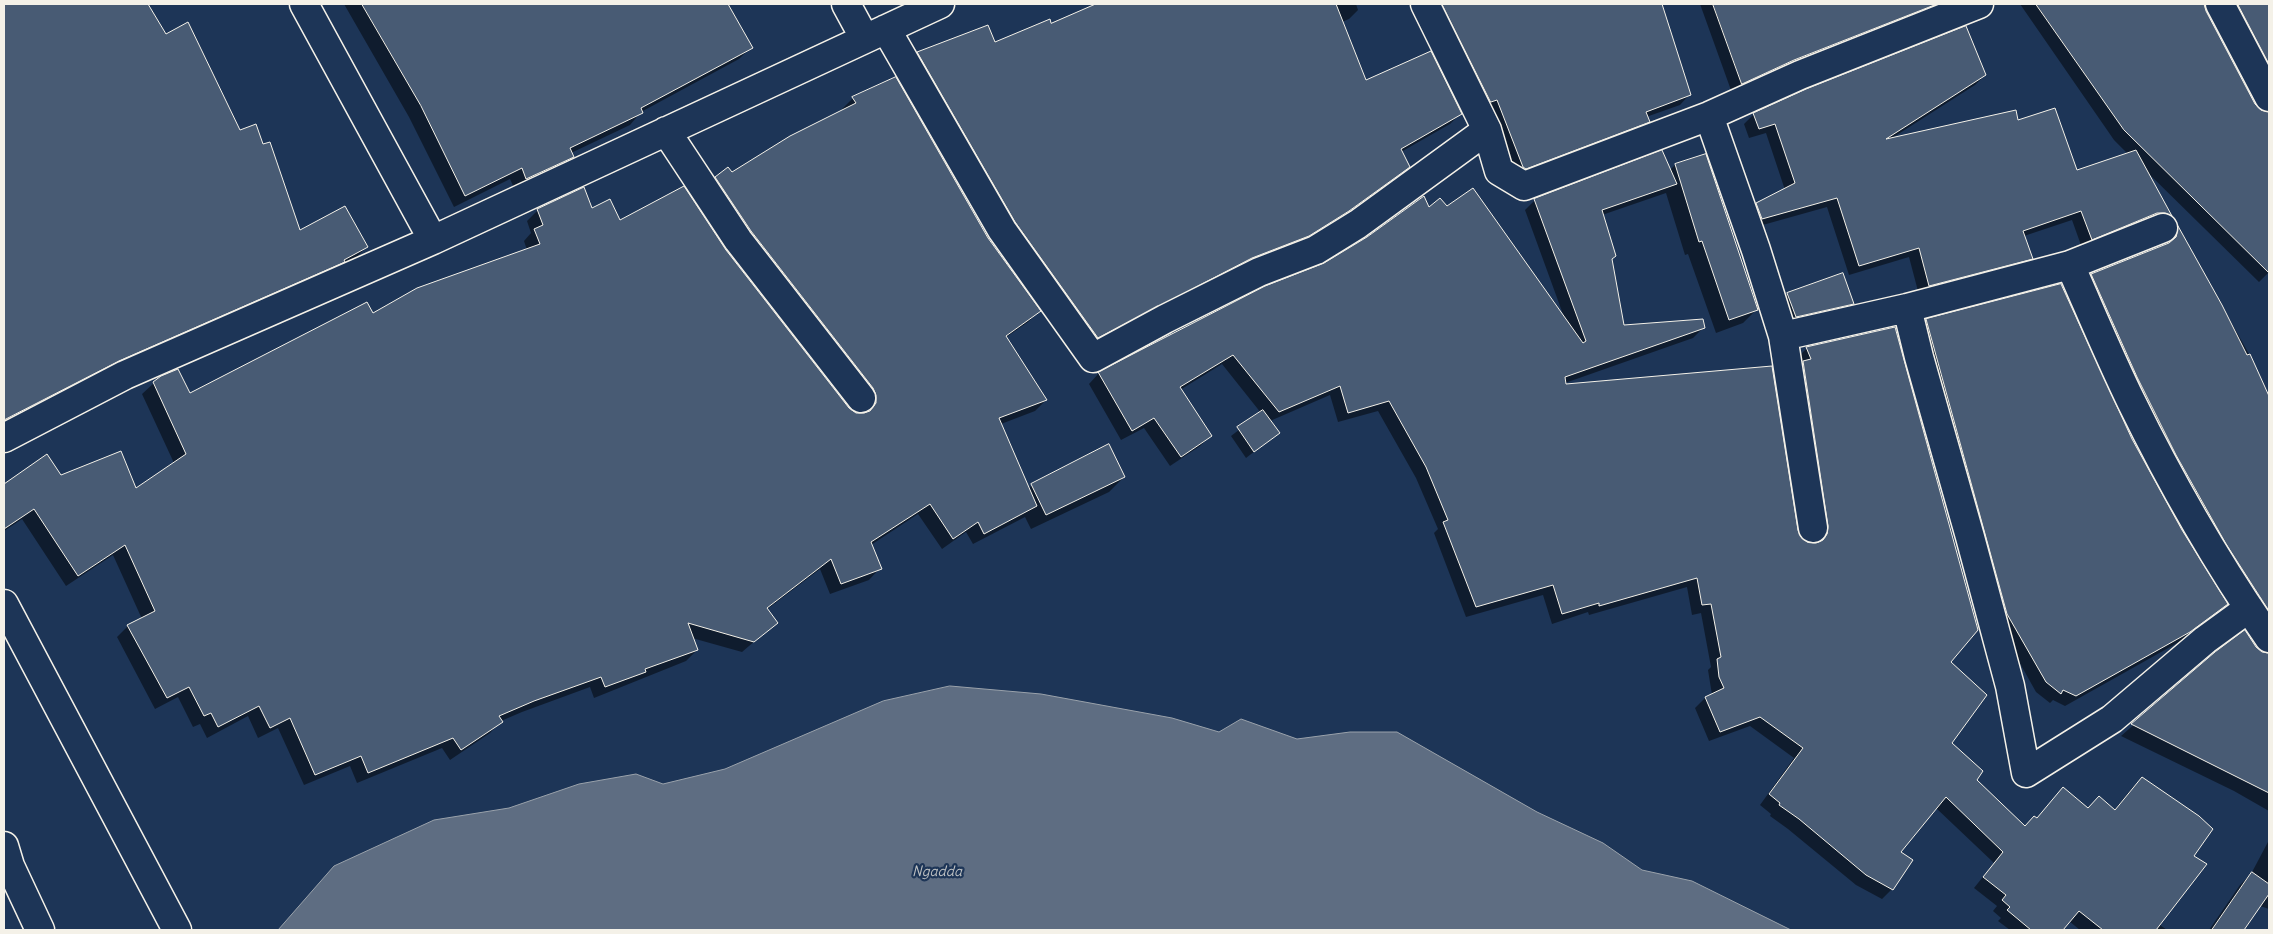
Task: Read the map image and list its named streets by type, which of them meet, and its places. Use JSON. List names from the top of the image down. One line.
{"water":["Ngadda"]}
